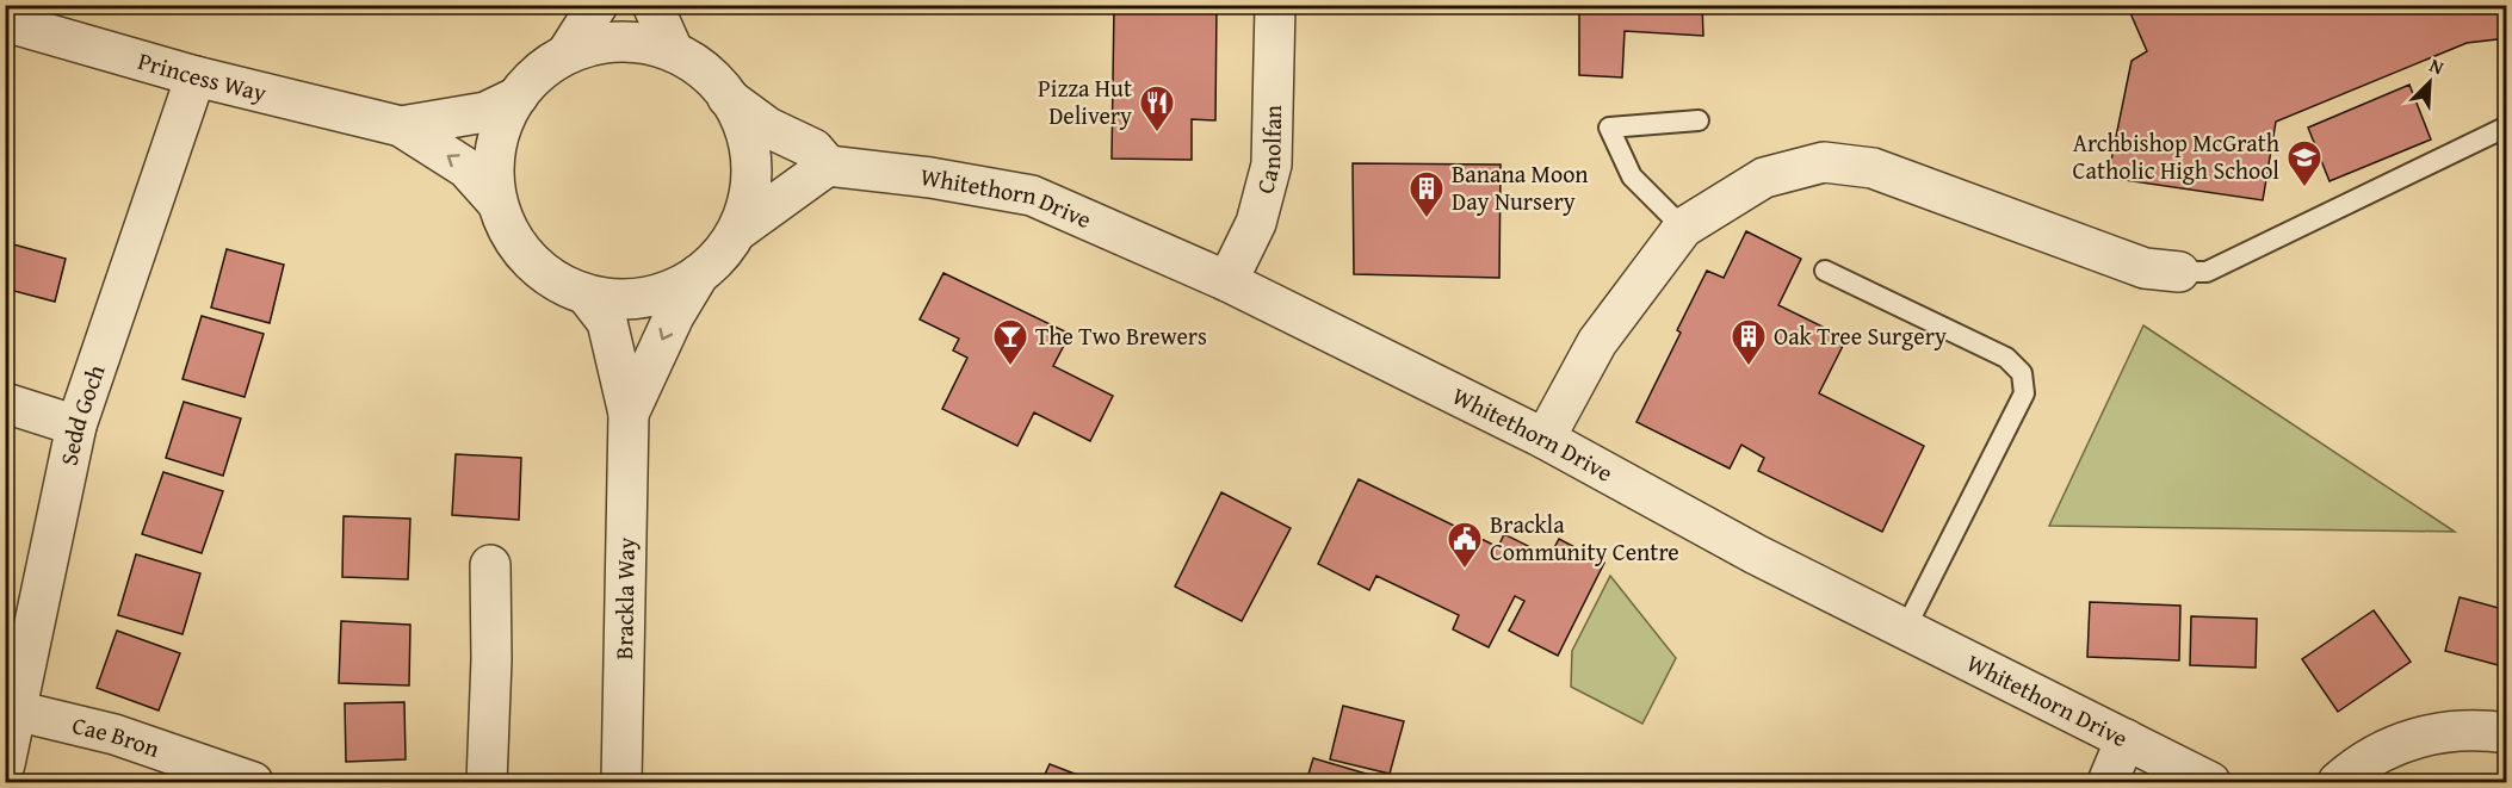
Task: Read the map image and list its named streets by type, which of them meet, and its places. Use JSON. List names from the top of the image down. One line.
{"streets":{"street":["Princess Way","Canolfan","Whitethorn Drive","Sedd Goch","Brackla Way","Cae Bron"]},"crossings":[["Princess Way","Sedd Goch"],["Canolfan","Whitethorn Drive"],["Sedd Goch","Cae Bron"]],"places":{"restaurant":["Pizza Hut Delivery"],"school or university":["Archbishop McGrath Catholic High School"],"building":["Banana Moon Day Nursery","Oak Tree Surgery"],"bar":["The Two Brewers"],"public building":["Brackla Community Centre"]},"north":"top right"}
